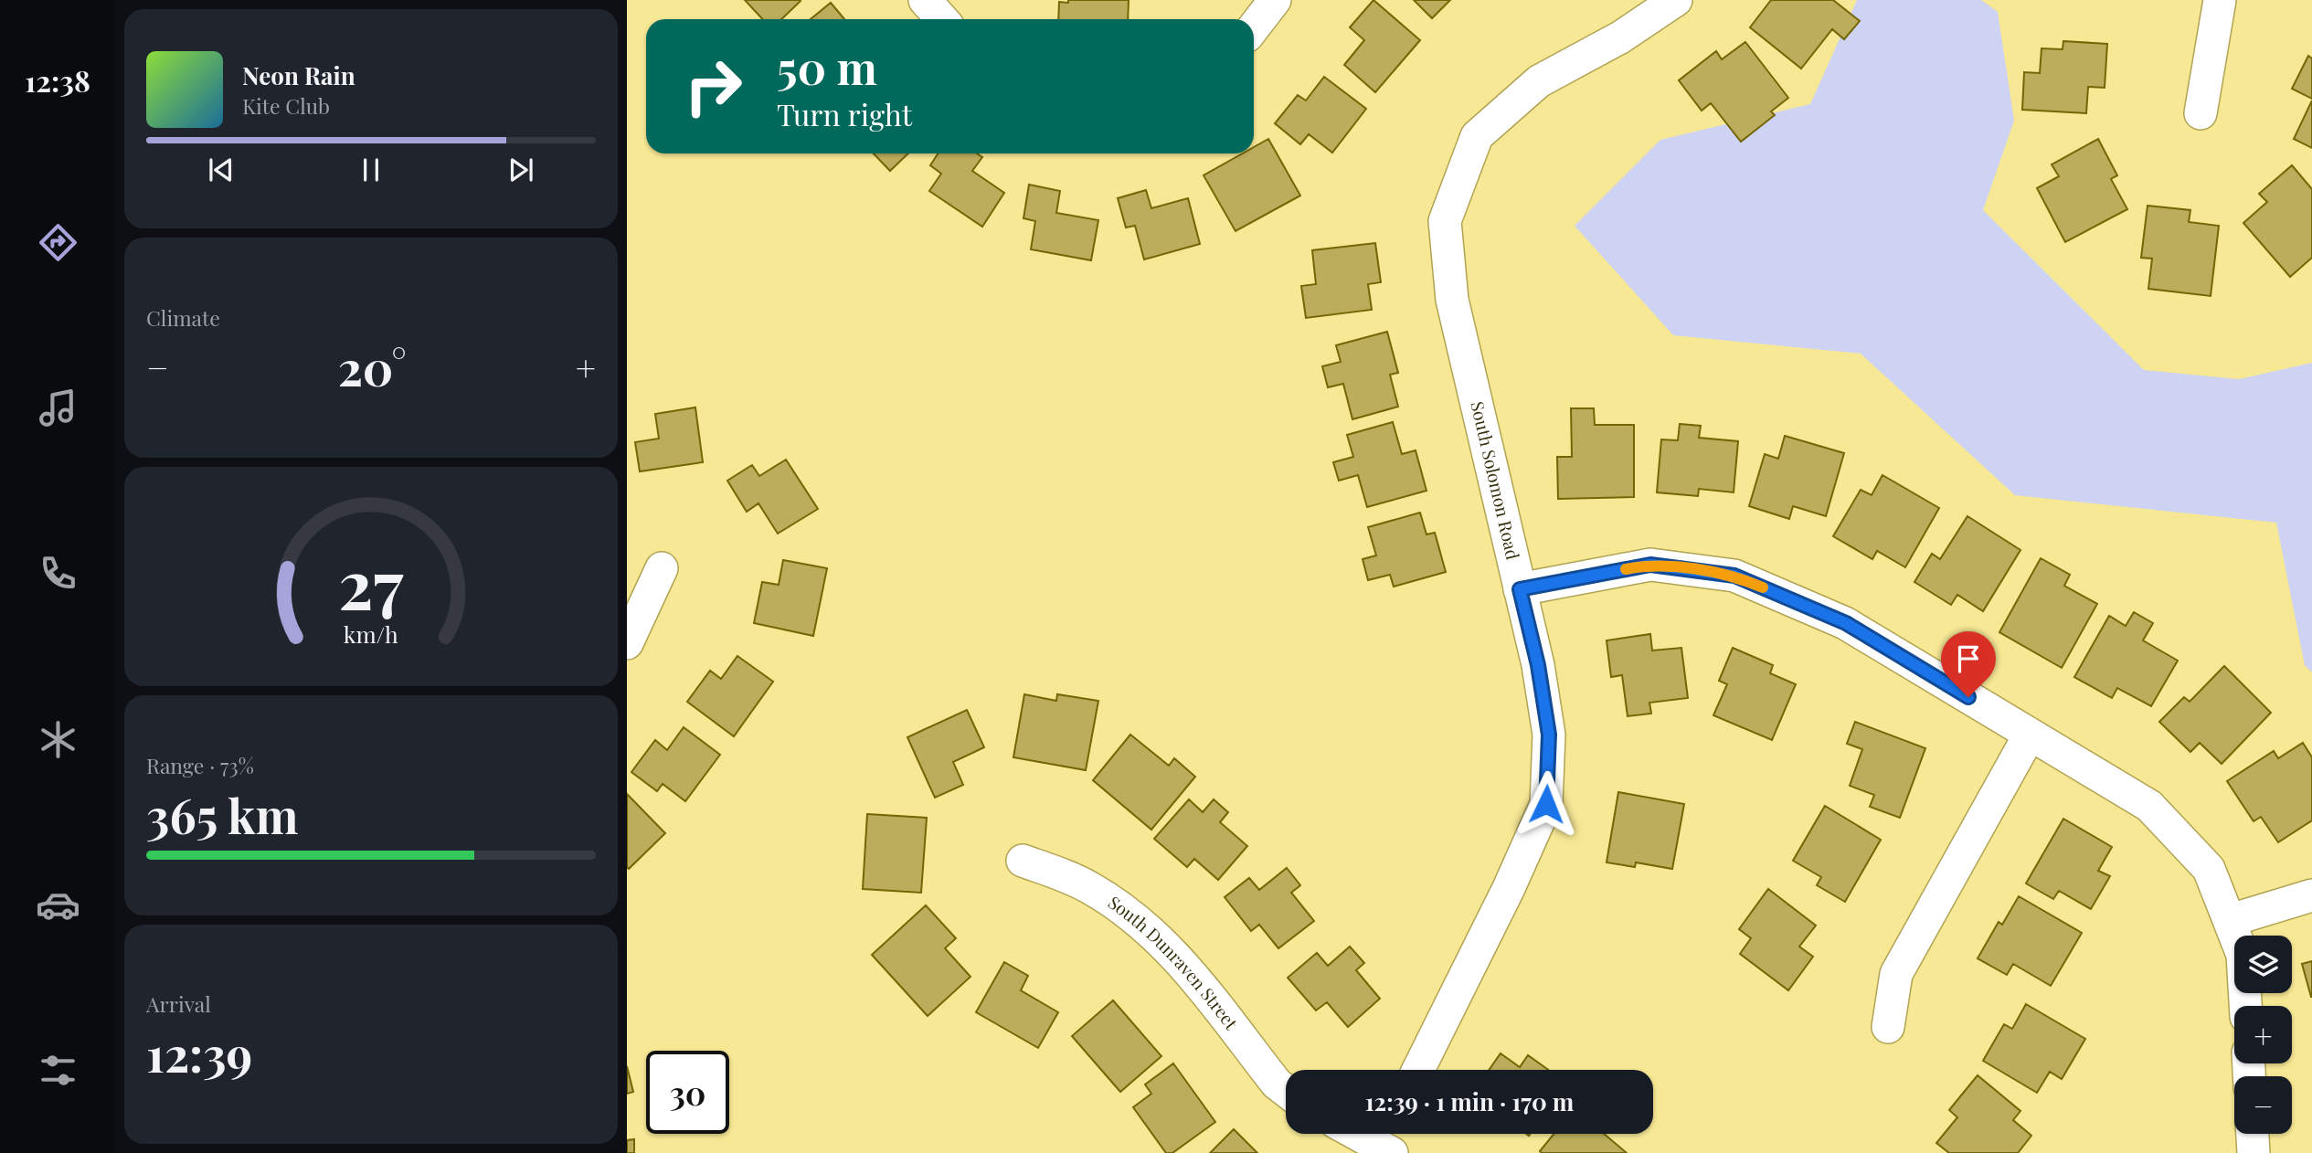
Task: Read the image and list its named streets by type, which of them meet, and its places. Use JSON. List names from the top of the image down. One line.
{"streets":{"street":["South Solomon Road","South Dunraven Street"]},"page":{"tabs":"12:38","turn":["50 m","Turn right"],"song":["Neon Rain","Kite Club"],"tile":["Climate",["Range · 73%","365 km"],["Arrival","12:39"]],"heat":["−","20°","+"],"map_buttons":["+","−"],"limit":"30","trip":"12:39 · 1 min · 170 m","gauge":["27","km/h"]}}
